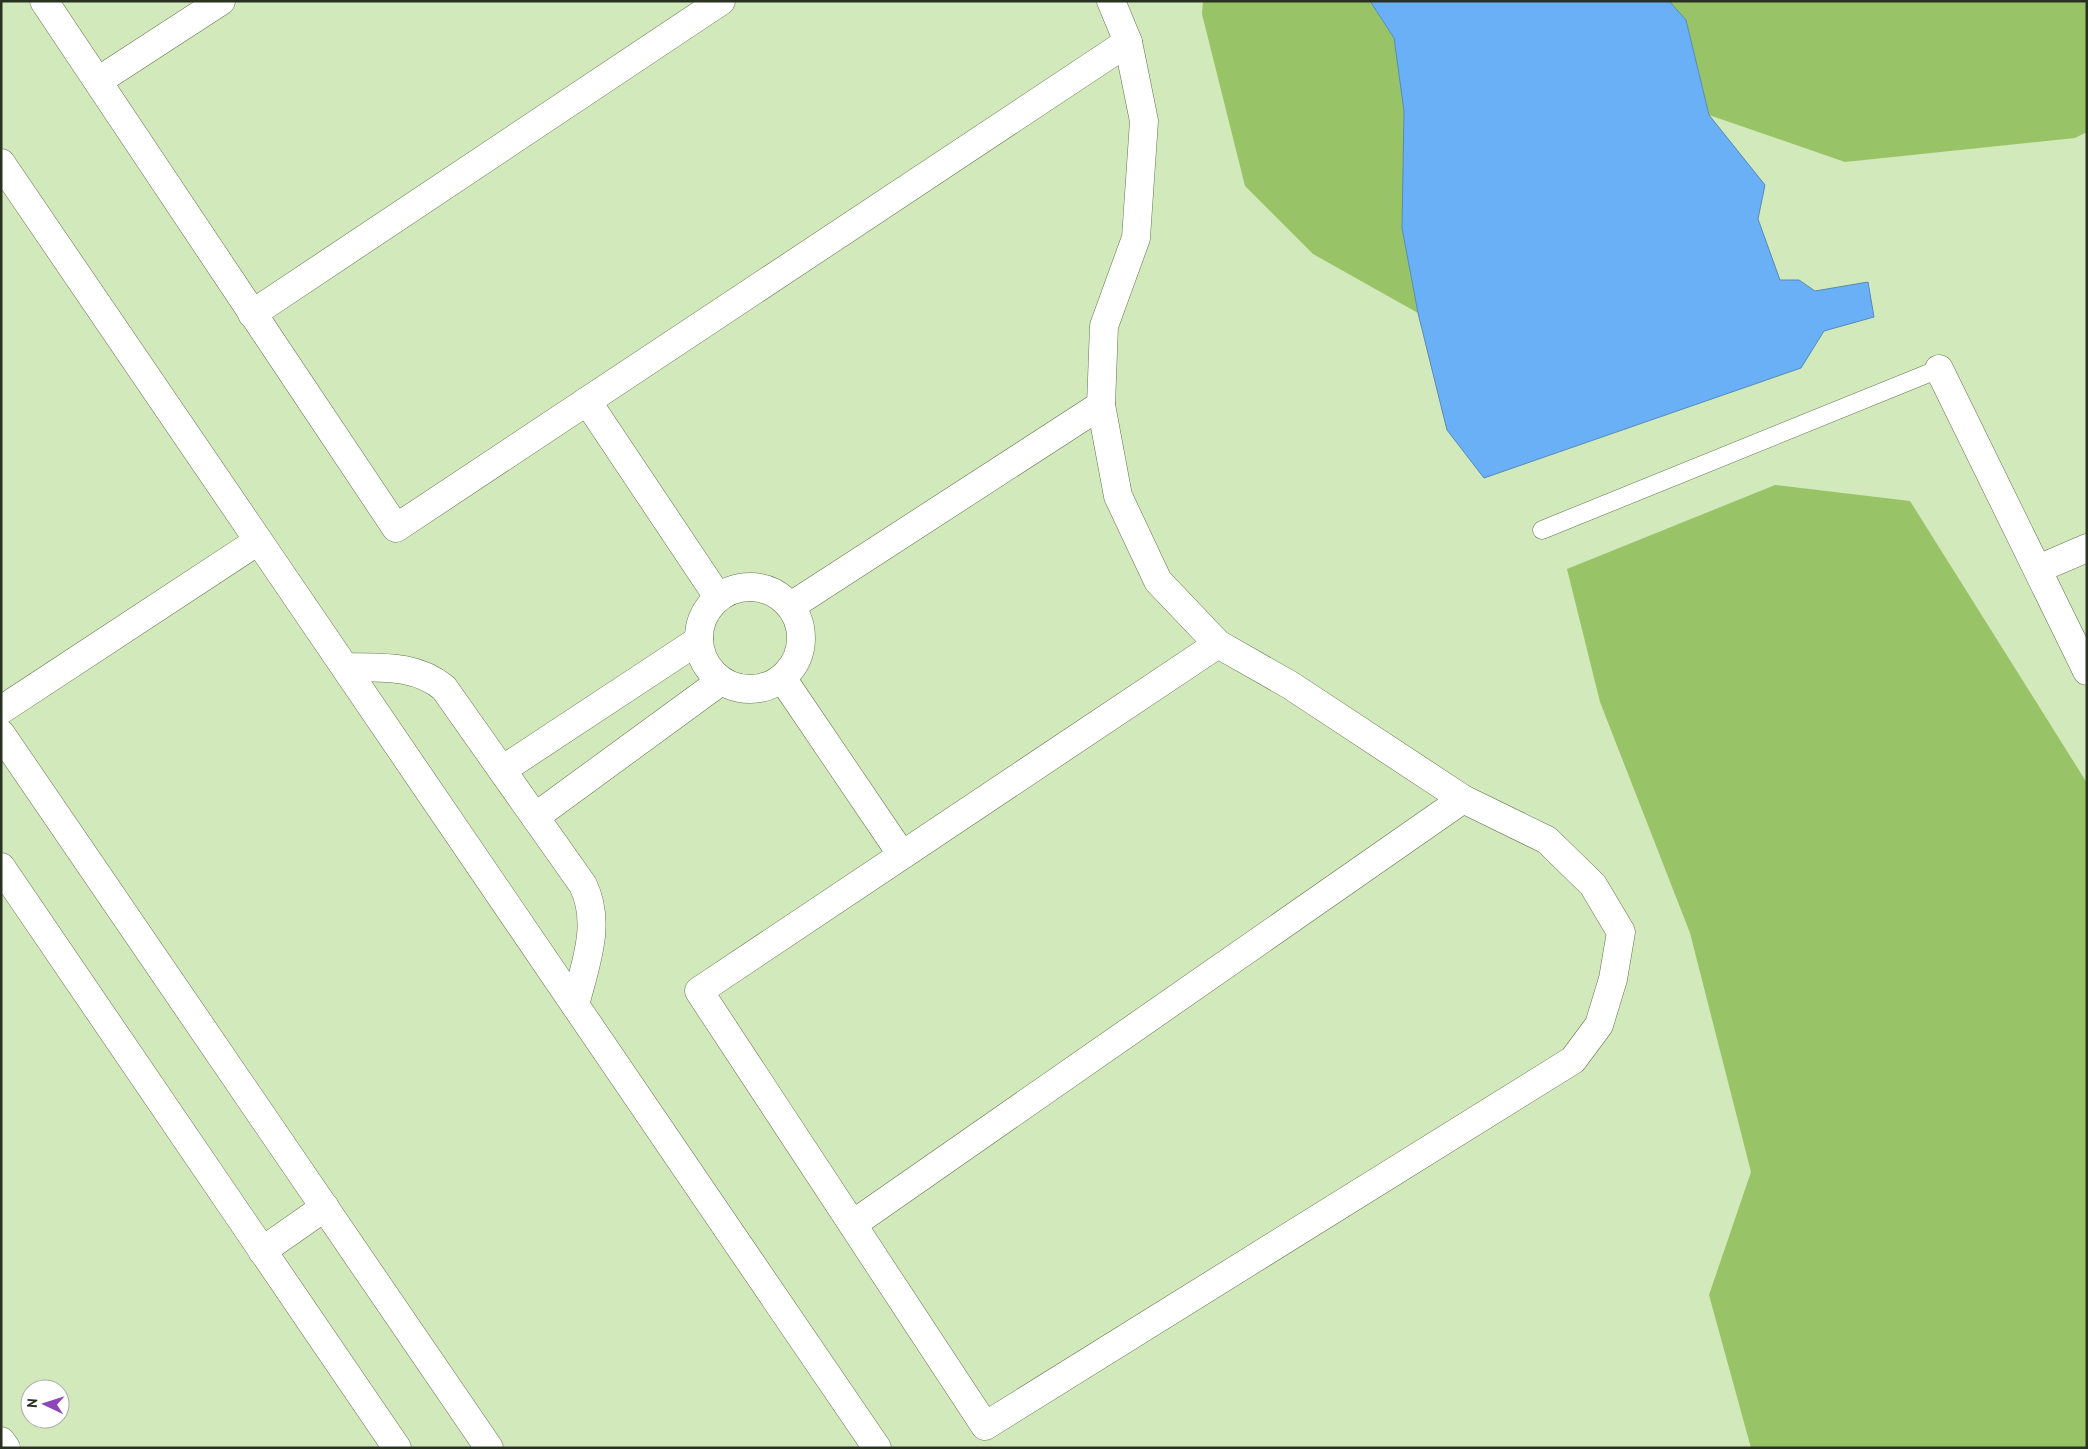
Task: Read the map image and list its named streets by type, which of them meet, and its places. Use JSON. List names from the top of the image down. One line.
{"north":"left"}
